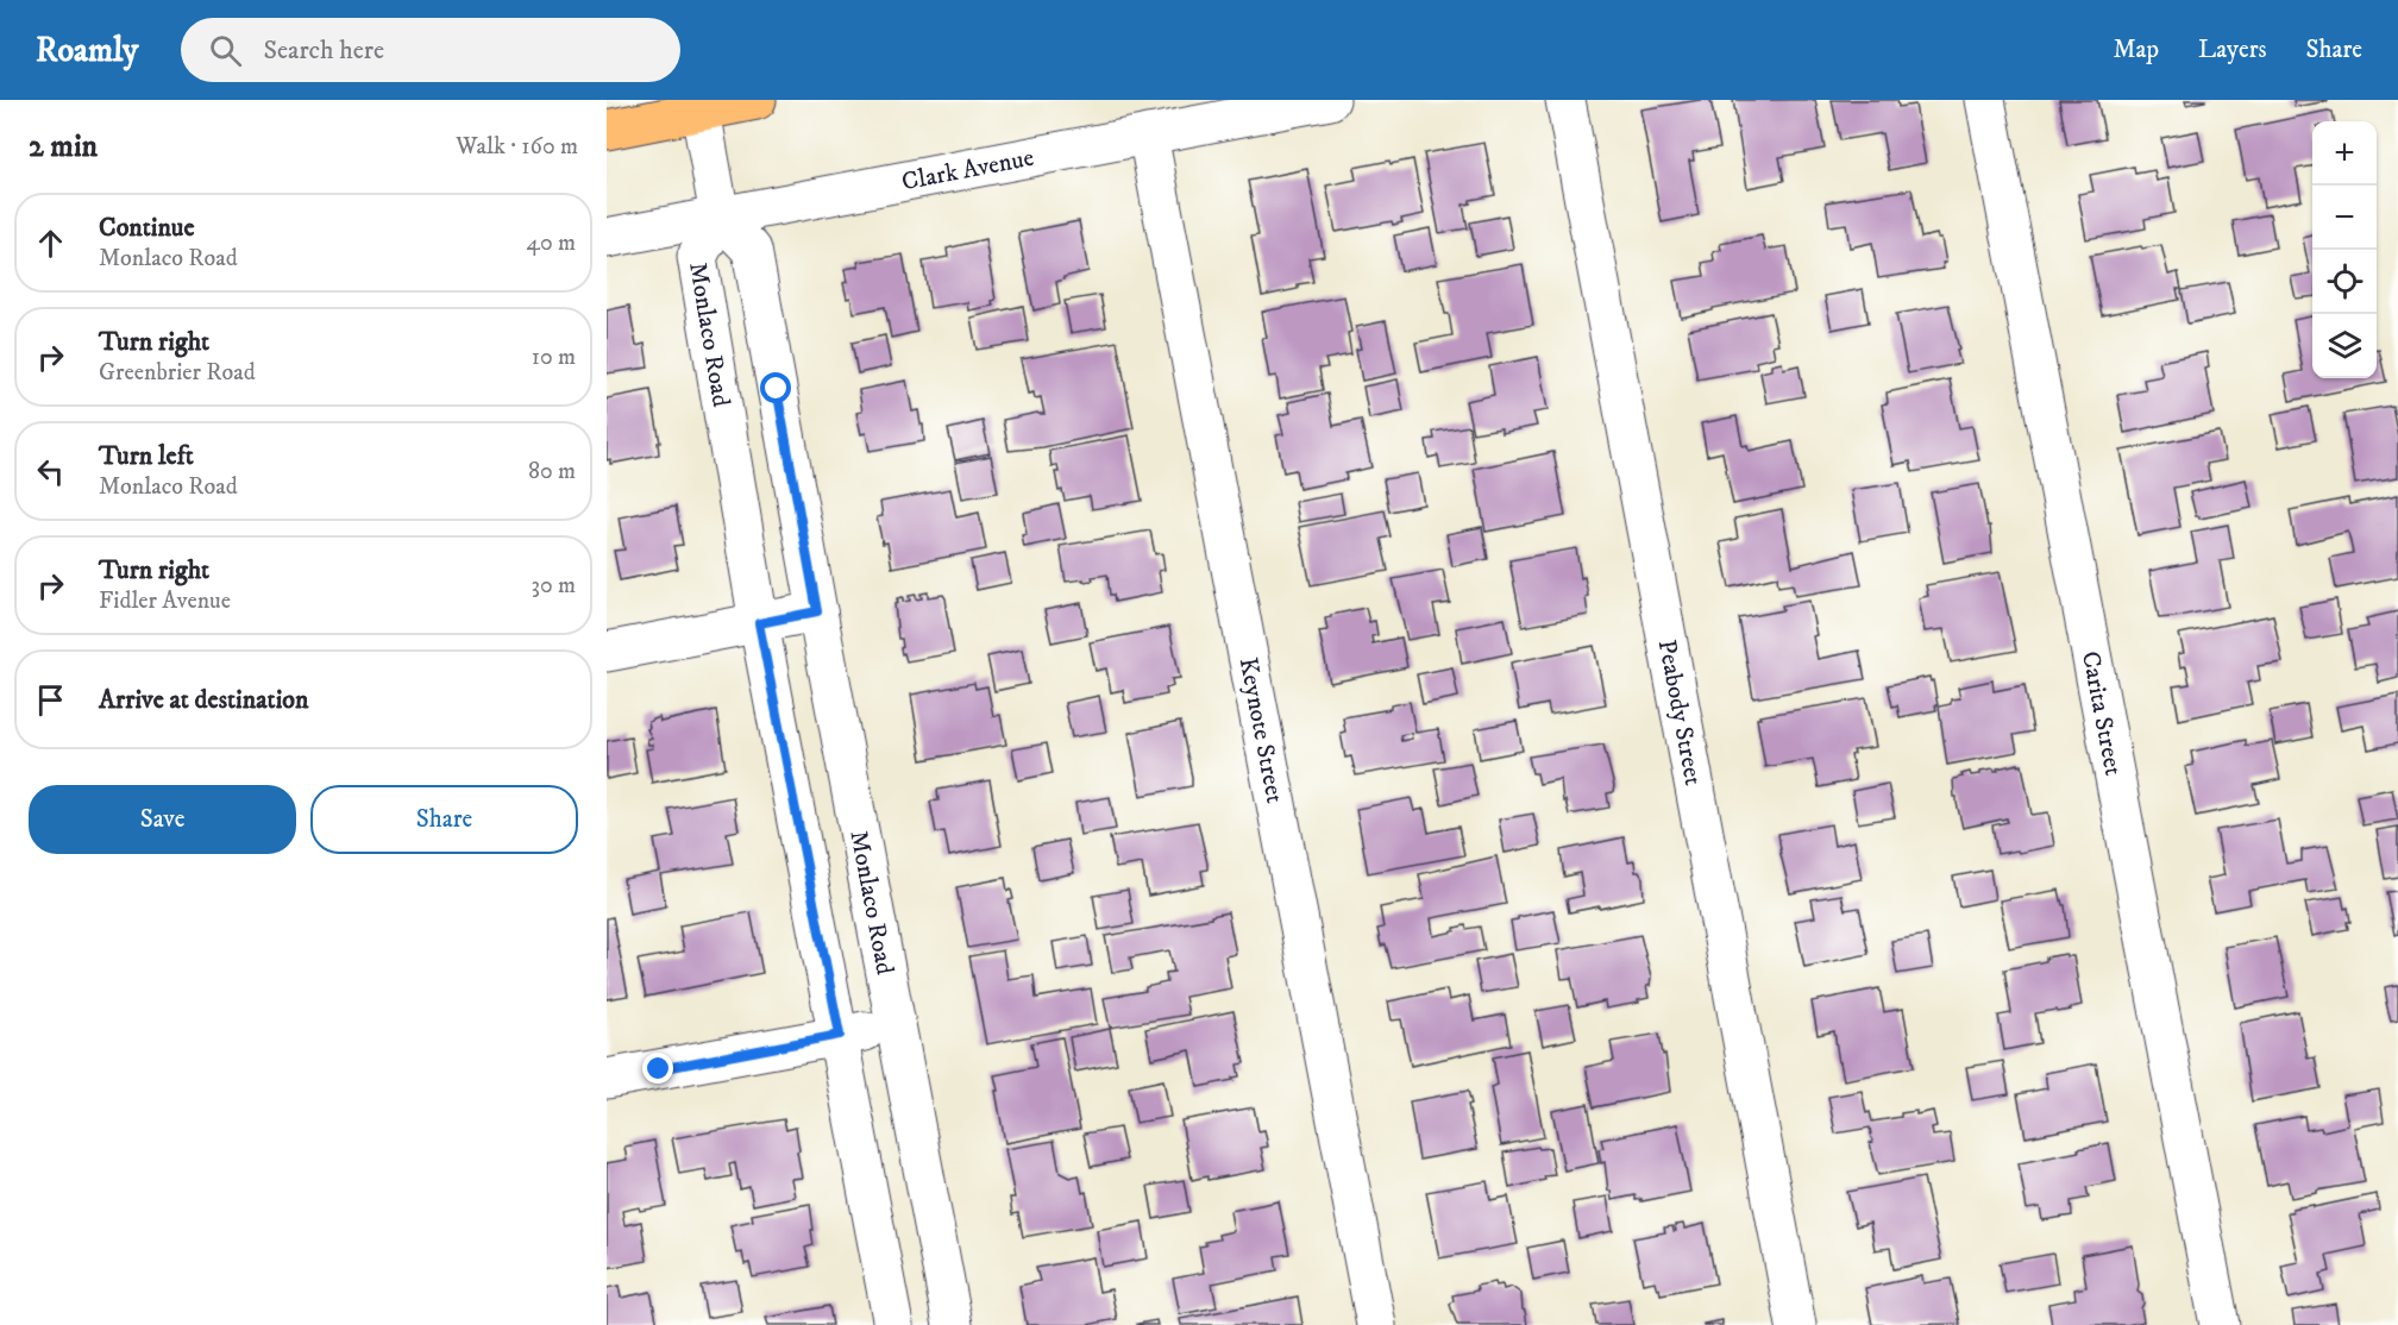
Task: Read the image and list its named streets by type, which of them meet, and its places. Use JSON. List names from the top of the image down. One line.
{"streets":{"street":["Clark Avenue","Monlaco Road","Peabody Street","Carita Street","Keynote Street"]},"crossings":[["Clark Avenue","Monlaco Road"],["Clark Avenue","Keynote Street"]],"page":{"header":"Roamly","search":"Search here","nav":["Map","Layers","Share"],"heading":["2 min","Walk · 160 m"],"map_buttons":["+","−"],"list":[["Continue","Monlaco Road","40 m"],["Turn right","Greenbrier Road","10 m"],["Turn left","Monlaco Road","80 m"],["Turn right","Fidler Avenue","30 m"],"Arrive at destination"],"buttons":["Save","Share"]}}
